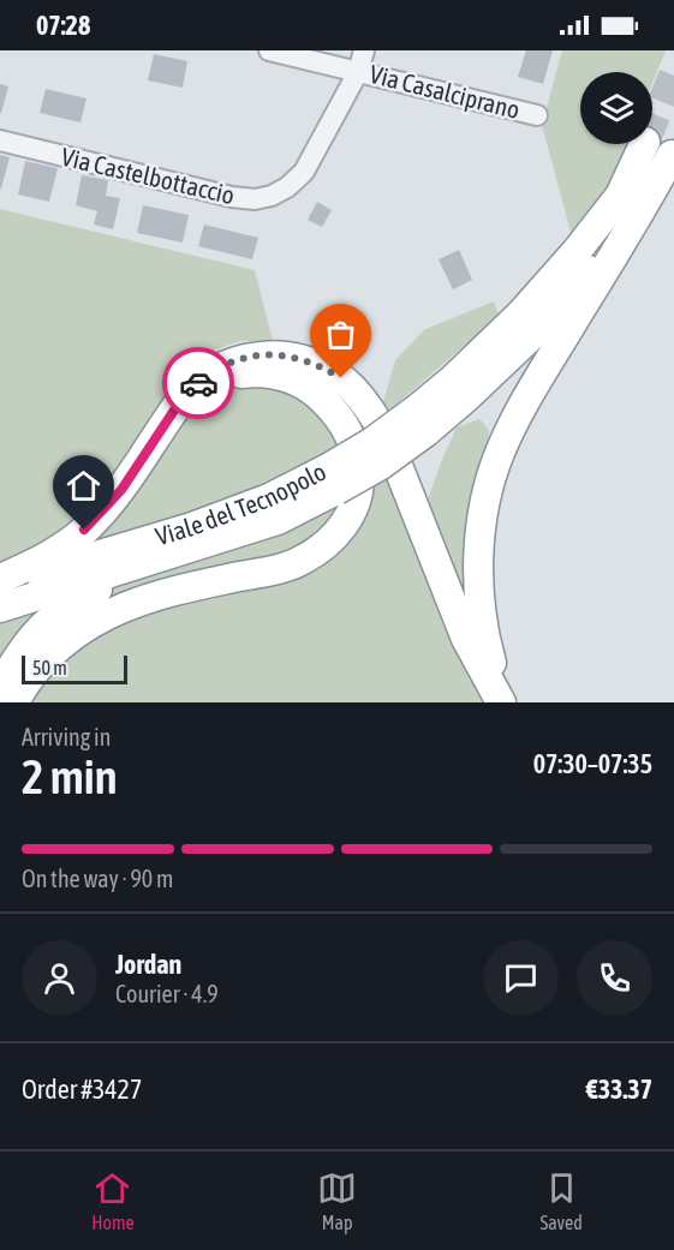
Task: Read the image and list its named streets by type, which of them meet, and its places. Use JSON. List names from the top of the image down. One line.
{"streets":{"highway":["Viale del Tecnopolo"],"street":["Via Casalciprano","Via Castelbottaccio"]},"crossings":[["Via Casalciprano","Via Castelbottaccio"]],"scale_bar":"50 m","page":{"status":"07:28","scale":"50 m","heading":["2 min","Arriving in","07:30–07:35"],"panel":["Jordan","Courier · 4.9","Order #3427","€33.37"],"bar":"On the way · 90 m","tabs":["Home","Map","Saved"]}}
